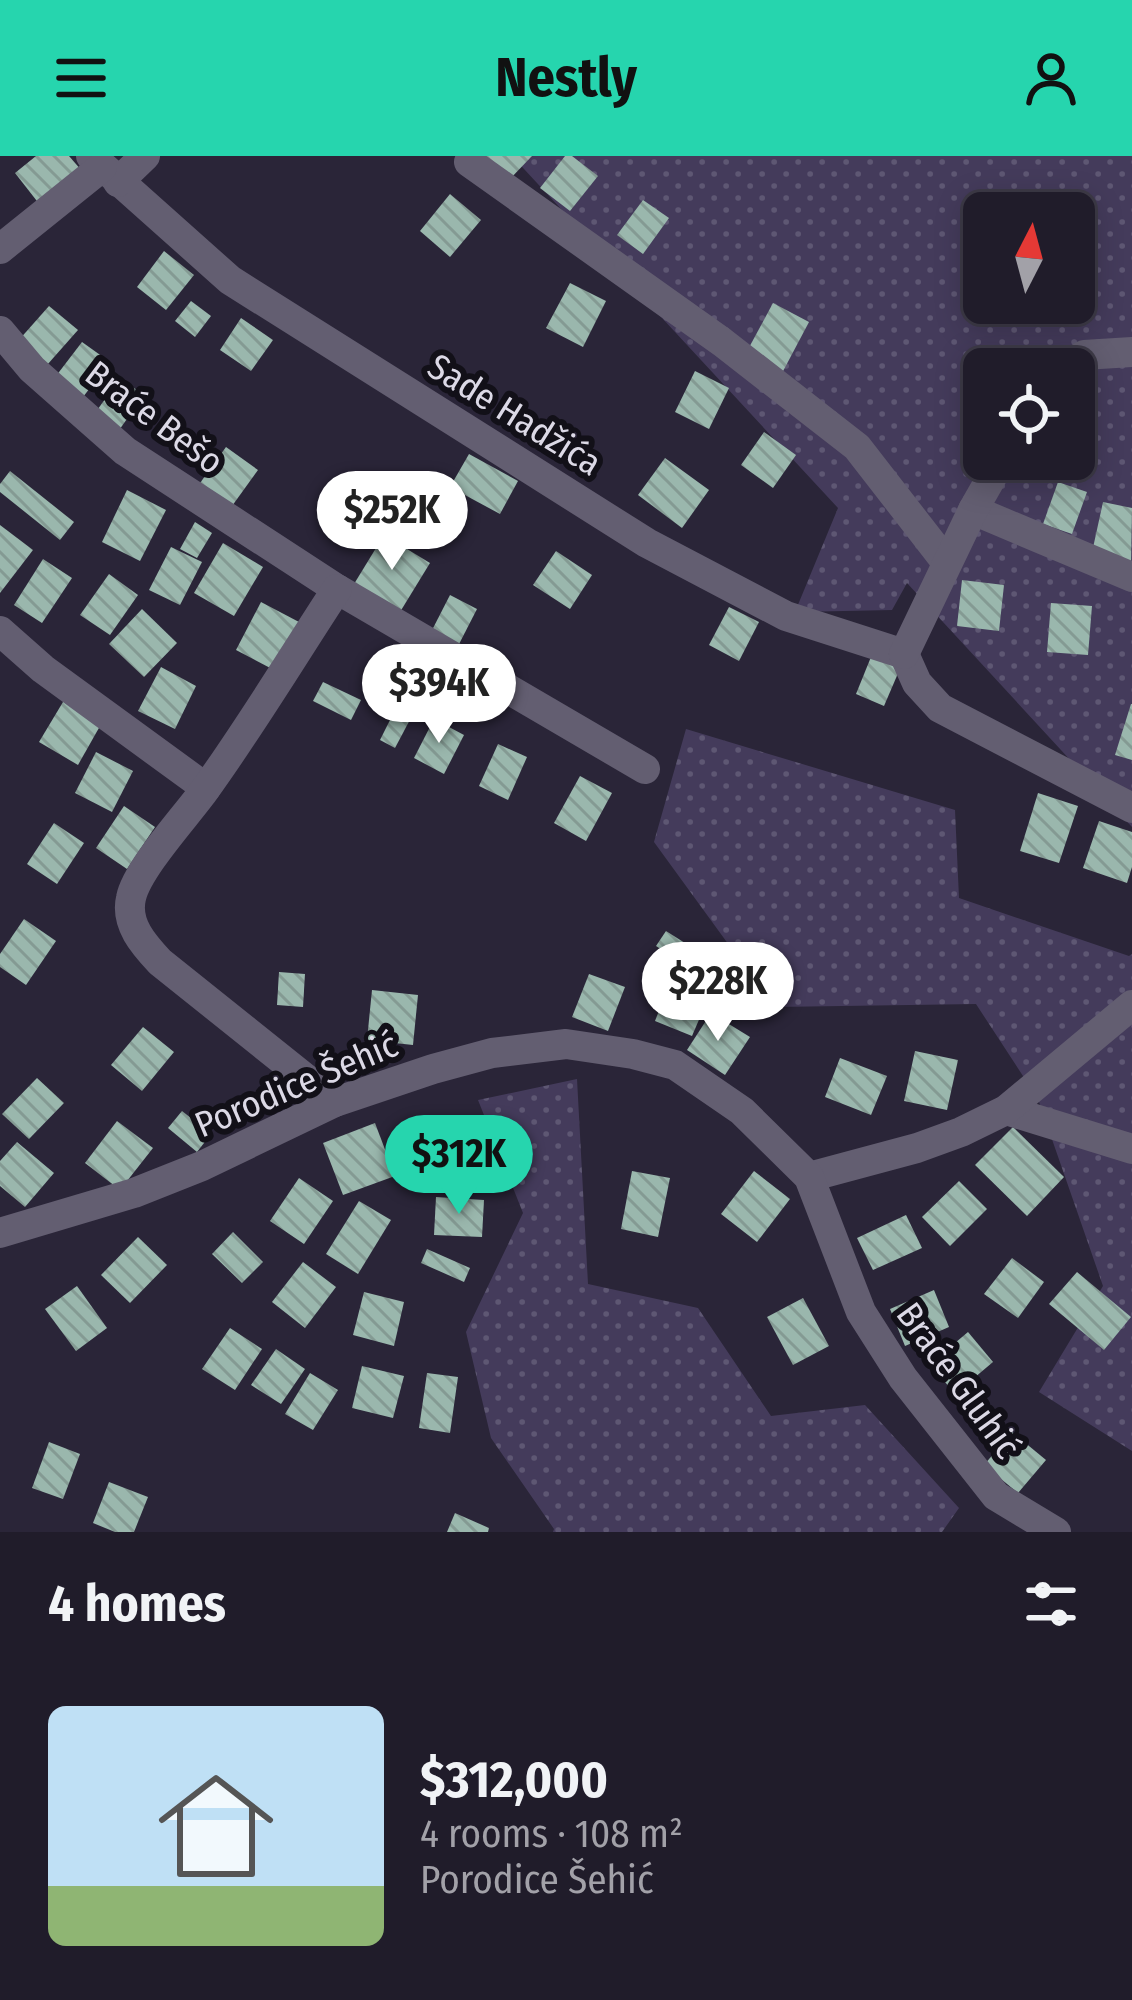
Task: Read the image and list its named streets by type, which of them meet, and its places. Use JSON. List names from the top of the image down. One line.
{"streets":{"street":["Sade Hadžića","Braće Bešo","Porodice Šehić","Braće Gluhić"]},"crossings":[["Porodice Šehić","Braće Gluhić"]],"north":"top","page":{"header":"Nestly","price":["$252K","$394K","$228K","$312K"],"heading":"4 homes","list":[{"name":"$312,000","note":"4 rooms · 108 m² · Porodice Šehić"}]}}
